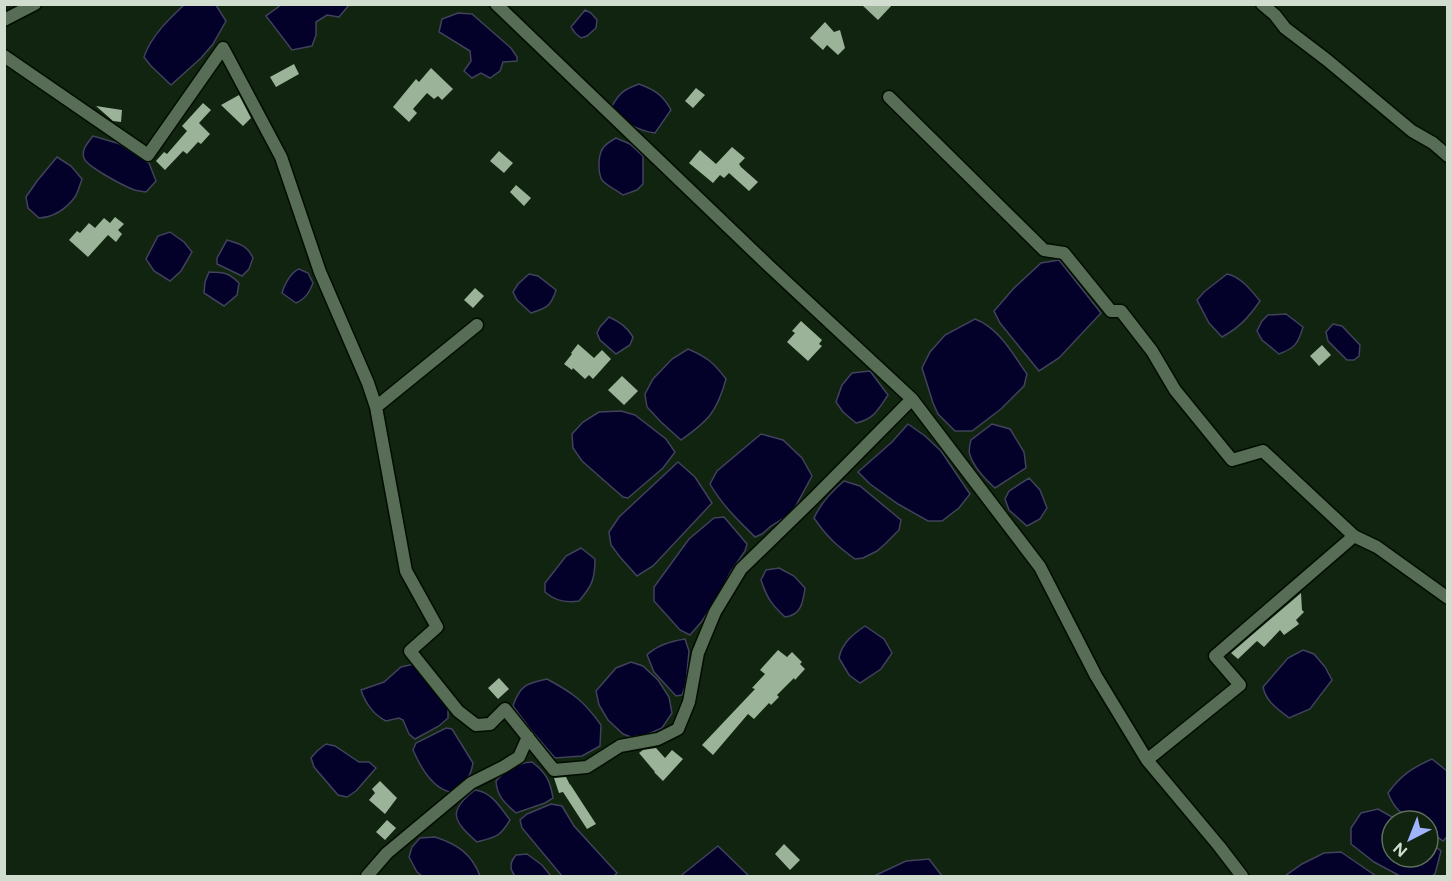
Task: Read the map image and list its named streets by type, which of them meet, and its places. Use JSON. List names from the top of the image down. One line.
{"north":"bottom left"}
